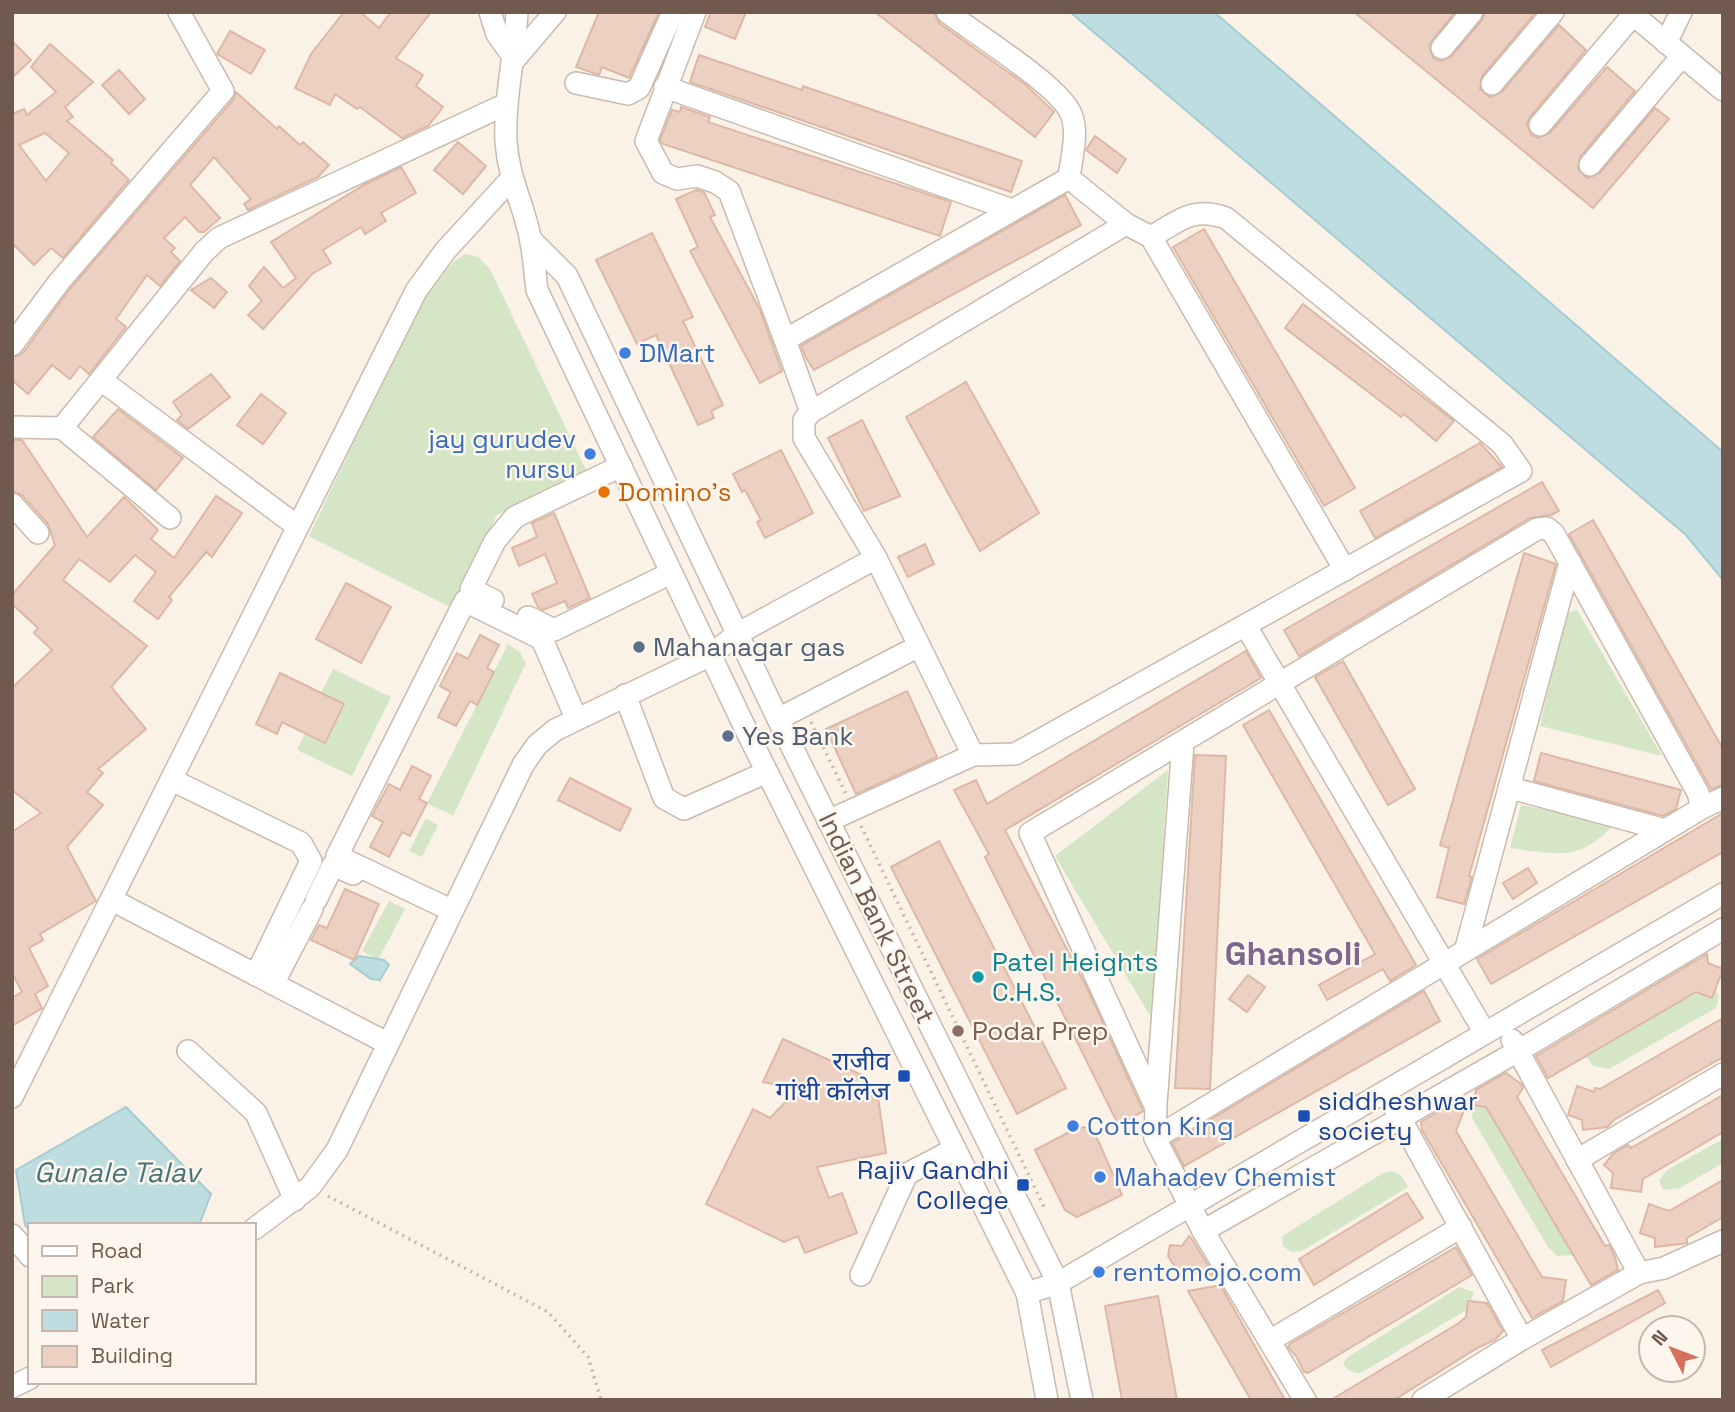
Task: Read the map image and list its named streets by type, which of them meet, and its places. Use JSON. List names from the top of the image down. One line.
{"streets":{"street":["Indian Bank Street"]},"districts":["Ghansoli"],"water":["Gunale Talav"],"places":{"other":["DMart","jay gurudev nursu","Domino's","Mahanagar gas","Yes Bank","Patel Heights C.H.S.","Podar Prep","Cotton King","Mahadev Chemist","rentomojo.com"],"transit":["राजीव गांधी कॉलेज","siddheshwar society","Rajiv Gandhi College"]},"legend":["Road","Park","Water","Building"],"north":"top left"}
